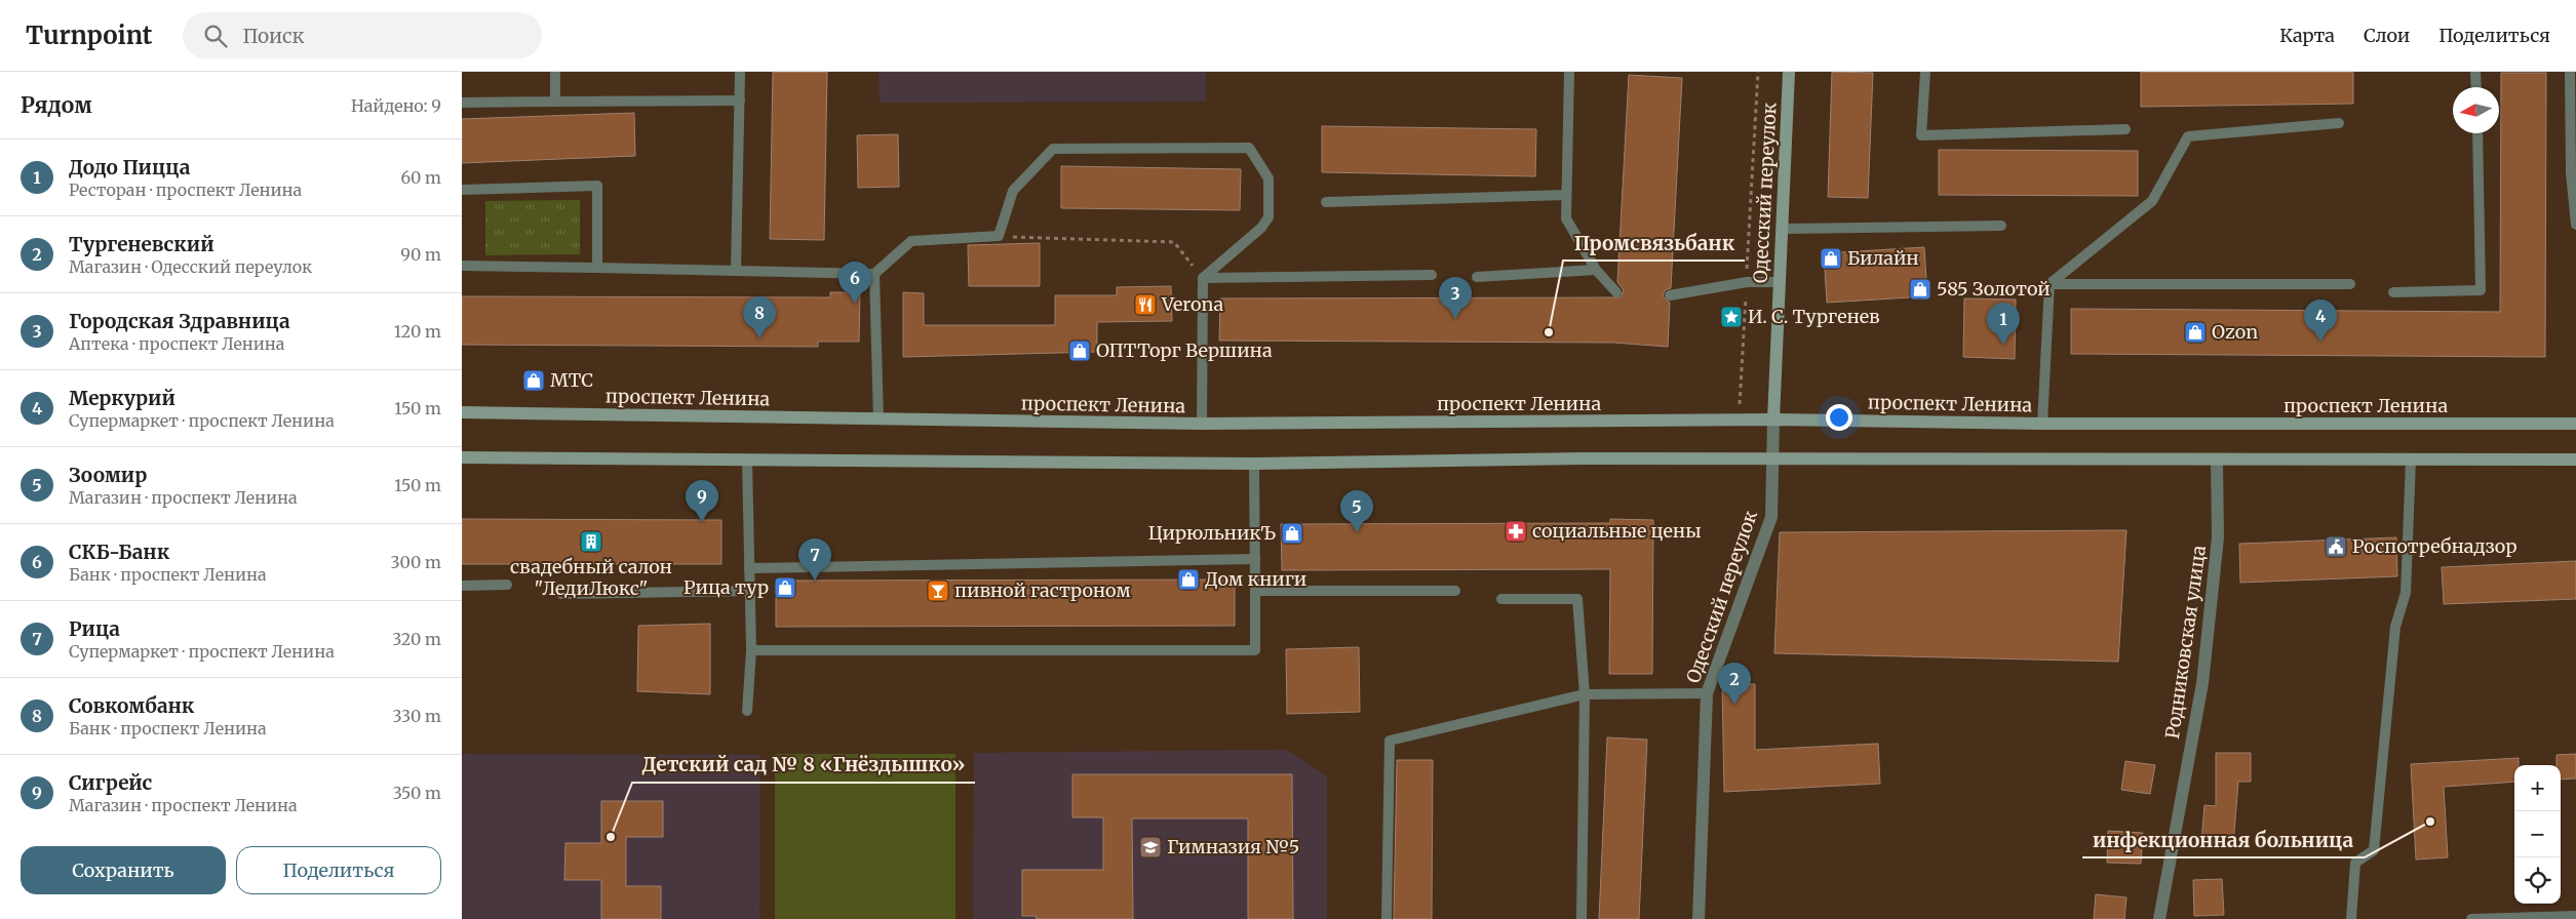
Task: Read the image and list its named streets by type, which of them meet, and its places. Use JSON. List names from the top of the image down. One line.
{"streets":{"main road":["Одесский переулок","проспект Ленина"],"street":["Родниковская улица"]},"crossings":[["Одесский переулок","проспект Ленина"]],"places":{"shop":["Билайн","585 Золотой","Ozon","ОПТТорг Вершина","МТС","ЦирюльникЪ","Дом книги","Рица тур"],"restaurant":["Verona"],"place":["И. С. Тургенев"],"other":["Промсвязьбанк","инфекционная больница","Детский сад № 8 «Гнёздышко»"],"pharmacy":["социальные цены"],"building":["свадебный салон \"ЛедиЛюкс\""],"public building":["Роспотребнадзор"],"bar":["пивной гастроном"],"school or university":["Гимназия №5"]},"north":"left","page":{"header":"Turnpoint","search":"Поиск","nav":["Карта","Слои","Поделиться"],"heading":["Рядом","Найдено: 9"],"list":[{"mark":"1","name":"Додо Пицца","note":"Ресторан · проспект Ленина","value":"60 m"},{"mark":"2","name":"Тургеневский","note":"Магазин · Одесский переулок","value":"90 m"},{"mark":"3","name":"Городская Здравница","note":"Аптека · проспект Ленина","value":"120 m"},{"mark":"4","name":"Меркурий","note":"Супермаркет · проспект Ленина","value":"150 m"},{"mark":"5","name":"Зоомир","note":"Магазин · проспект Ленина","value":"150 m"},{"mark":"6","name":"СКБ-Банк","note":"Банк · проспект Ленина","value":"300 m"},{"mark":"7","name":"Рица","note":"Супермаркет · проспект Ленина","value":"320 m"},{"mark":"8","name":"Совкомбанк","note":"Банк · проспект Ленина","value":"330 m"},{"mark":"9","name":"Сигрейс","note":"Магазин · проспект Ленина","value":"350 m"}],"pins":["6","3","8","4","1","9","5","7","2"],"map_buttons":["+","−"],"buttons":["Сохранить","Поделиться"]}}
